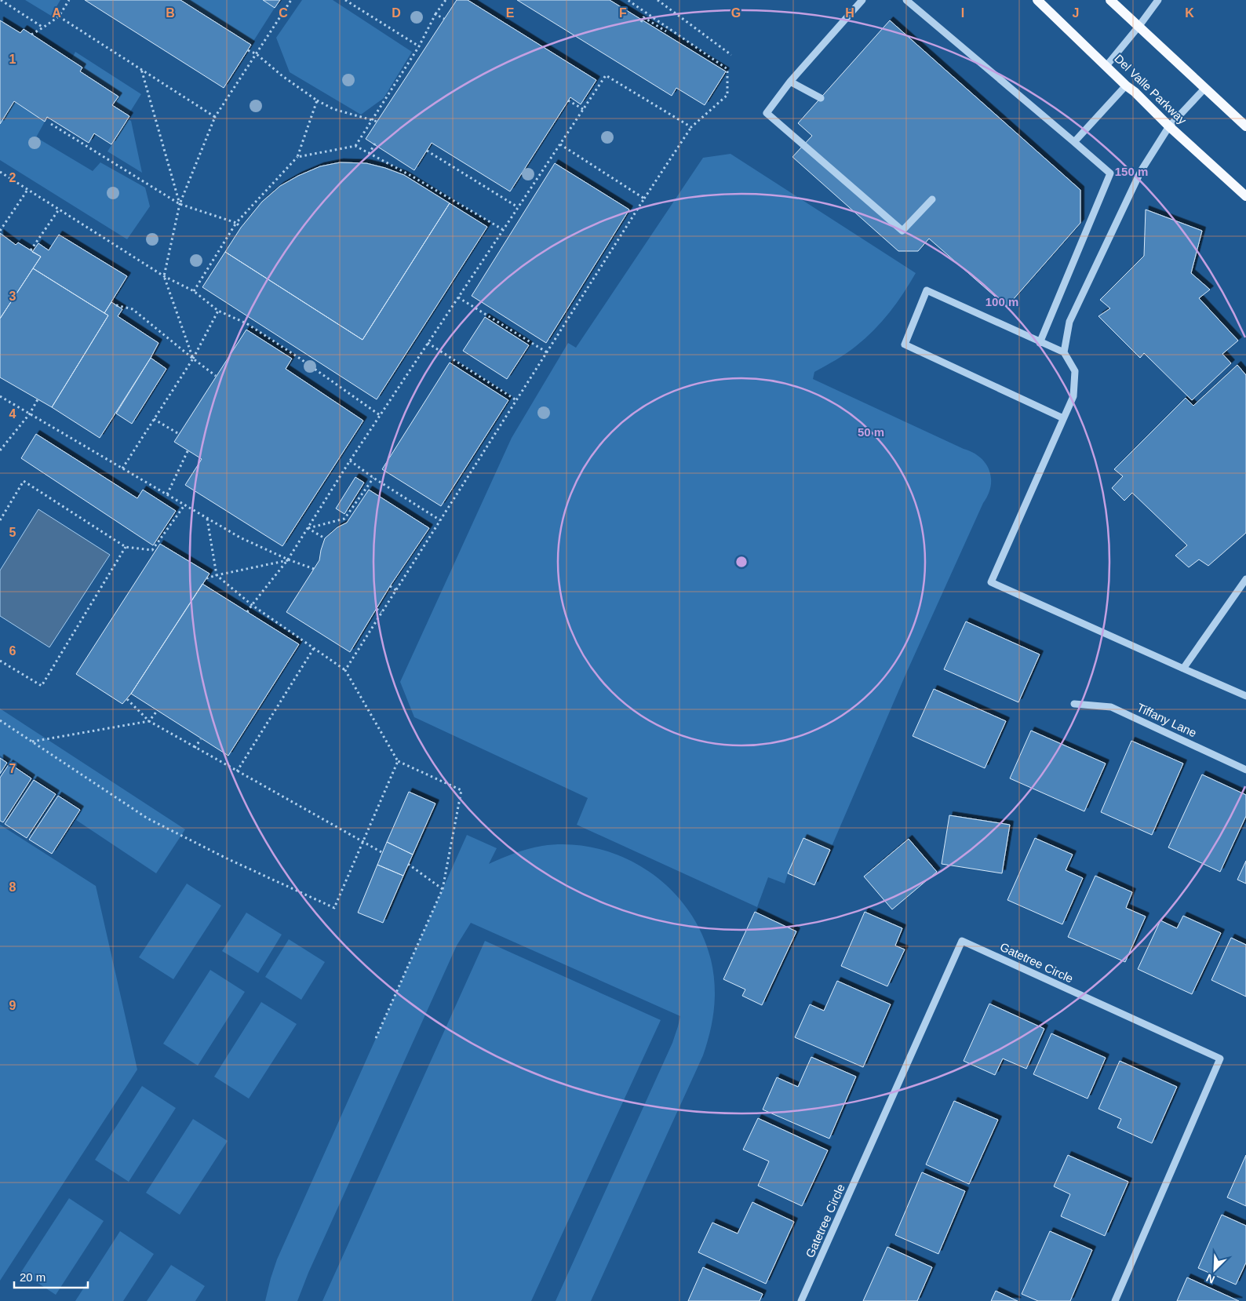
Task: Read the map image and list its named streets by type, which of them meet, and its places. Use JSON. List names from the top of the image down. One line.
{"streets":{"main road":["Del Valle Parkway"],"street":["Tiffany Lane","Gatetree Circle"]},"scale_bar":"20 m","north":"bottom left","grid":{"columns":["A","B","C","D","E","F","G","H","I","J","K"],"rows":["1","2","3","4","5","6","7","8","9"]},"rings":["150 m","100 m","50 m"]}
